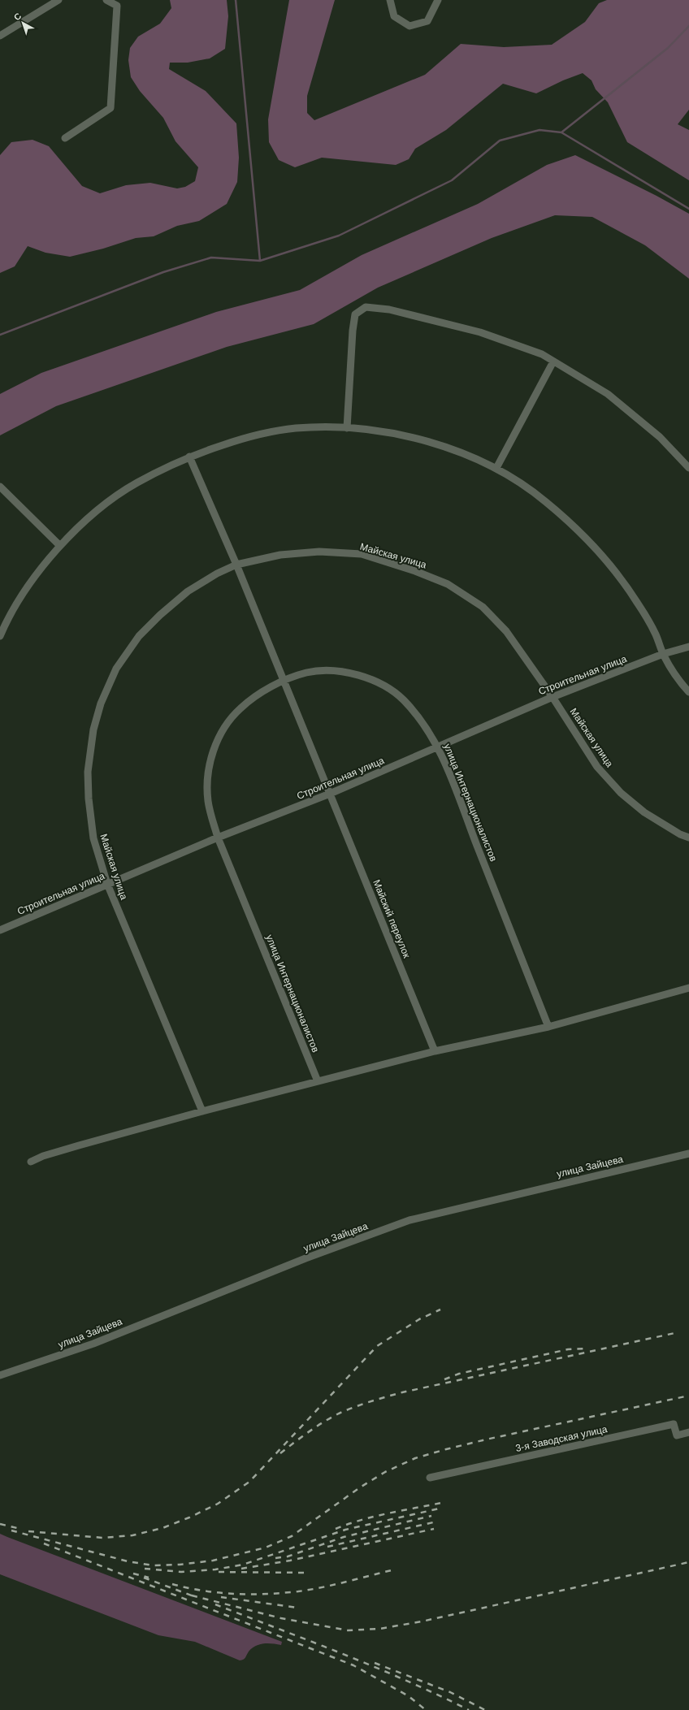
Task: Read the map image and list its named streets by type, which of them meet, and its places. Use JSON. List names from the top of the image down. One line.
{"streets":{"street":["Майская улица","Строительная улица","улица Интернационалистов","Майский переулок","улица Зайцева","3-я Заводская улица"]},"crossings":[["Майская улица","Строительная улица"],["Майская улица","Майский переулок"],["Строительная улица","улица Интернационалистов"],["Строительная улица","Майский переулок"],["улица Интернационалистов","Майский переулок"]],"north":"top left"}
